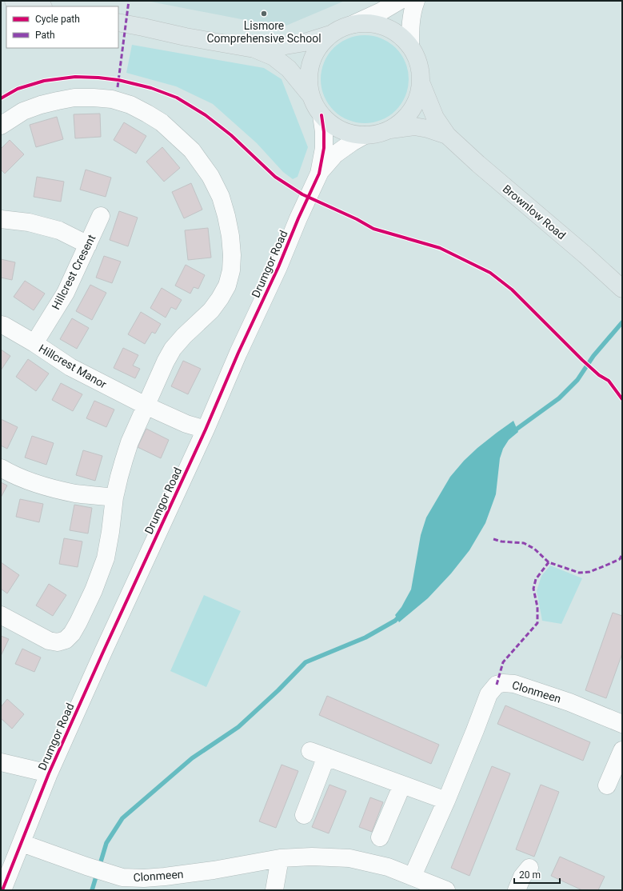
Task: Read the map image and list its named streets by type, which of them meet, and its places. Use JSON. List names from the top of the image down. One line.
{"streets":{"main road":["Brownlow Road"],"street":["Drumgor Road","Hillcrest Cresent","Hillcrest Manor","Clonmeen"]},"crossings":[["Brownlow Road","Drumgor Road"],["Drumgor Road","Hillcrest Manor"],["Drumgor Road","Clonmeen"],["Hillcrest Cresent","Hillcrest Manor"]],"places":["Lismore Comprehensive School"],"legend":["Cycle path","Path"],"scale_bar":"20 m"}
